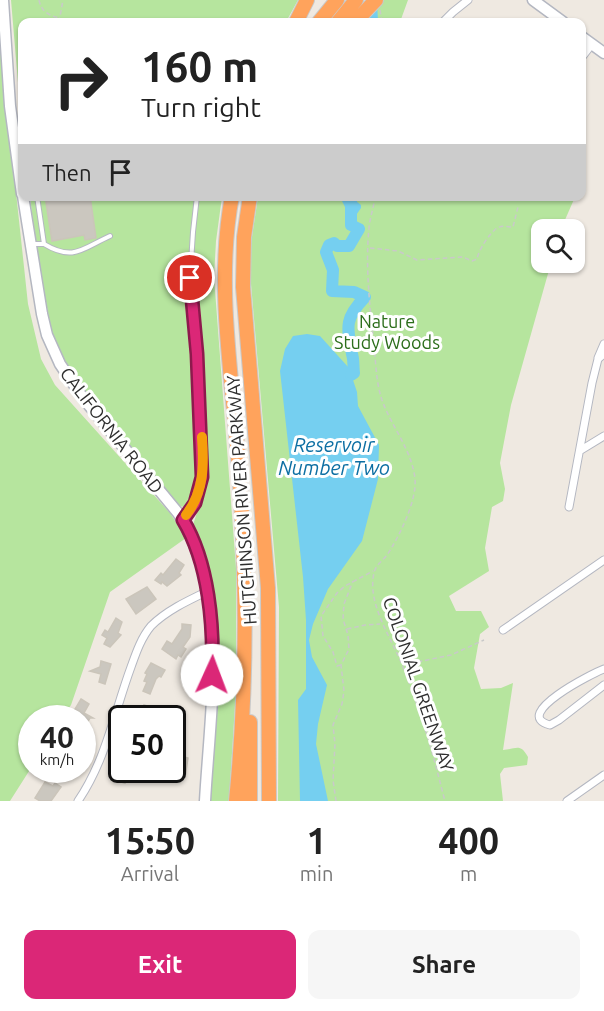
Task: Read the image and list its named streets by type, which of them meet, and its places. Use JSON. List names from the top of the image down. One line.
{"streets":{"highway":["HUTCHINSON RIVER PARKWAY"],"main road":["CALIFORNIA ROAD"],"path":["COLONIAL GREENWAY"]},"water":["Reservoir Number Two"],"parks":["Nature Study Woods"],"page":{"turn":["160 m","Turn right"],"then":"Then","speed":"40 km/h","limit":"50","eta":["15:50","Arrival","1","min","400","m"],"buttons":["Exit","Share"]}}
